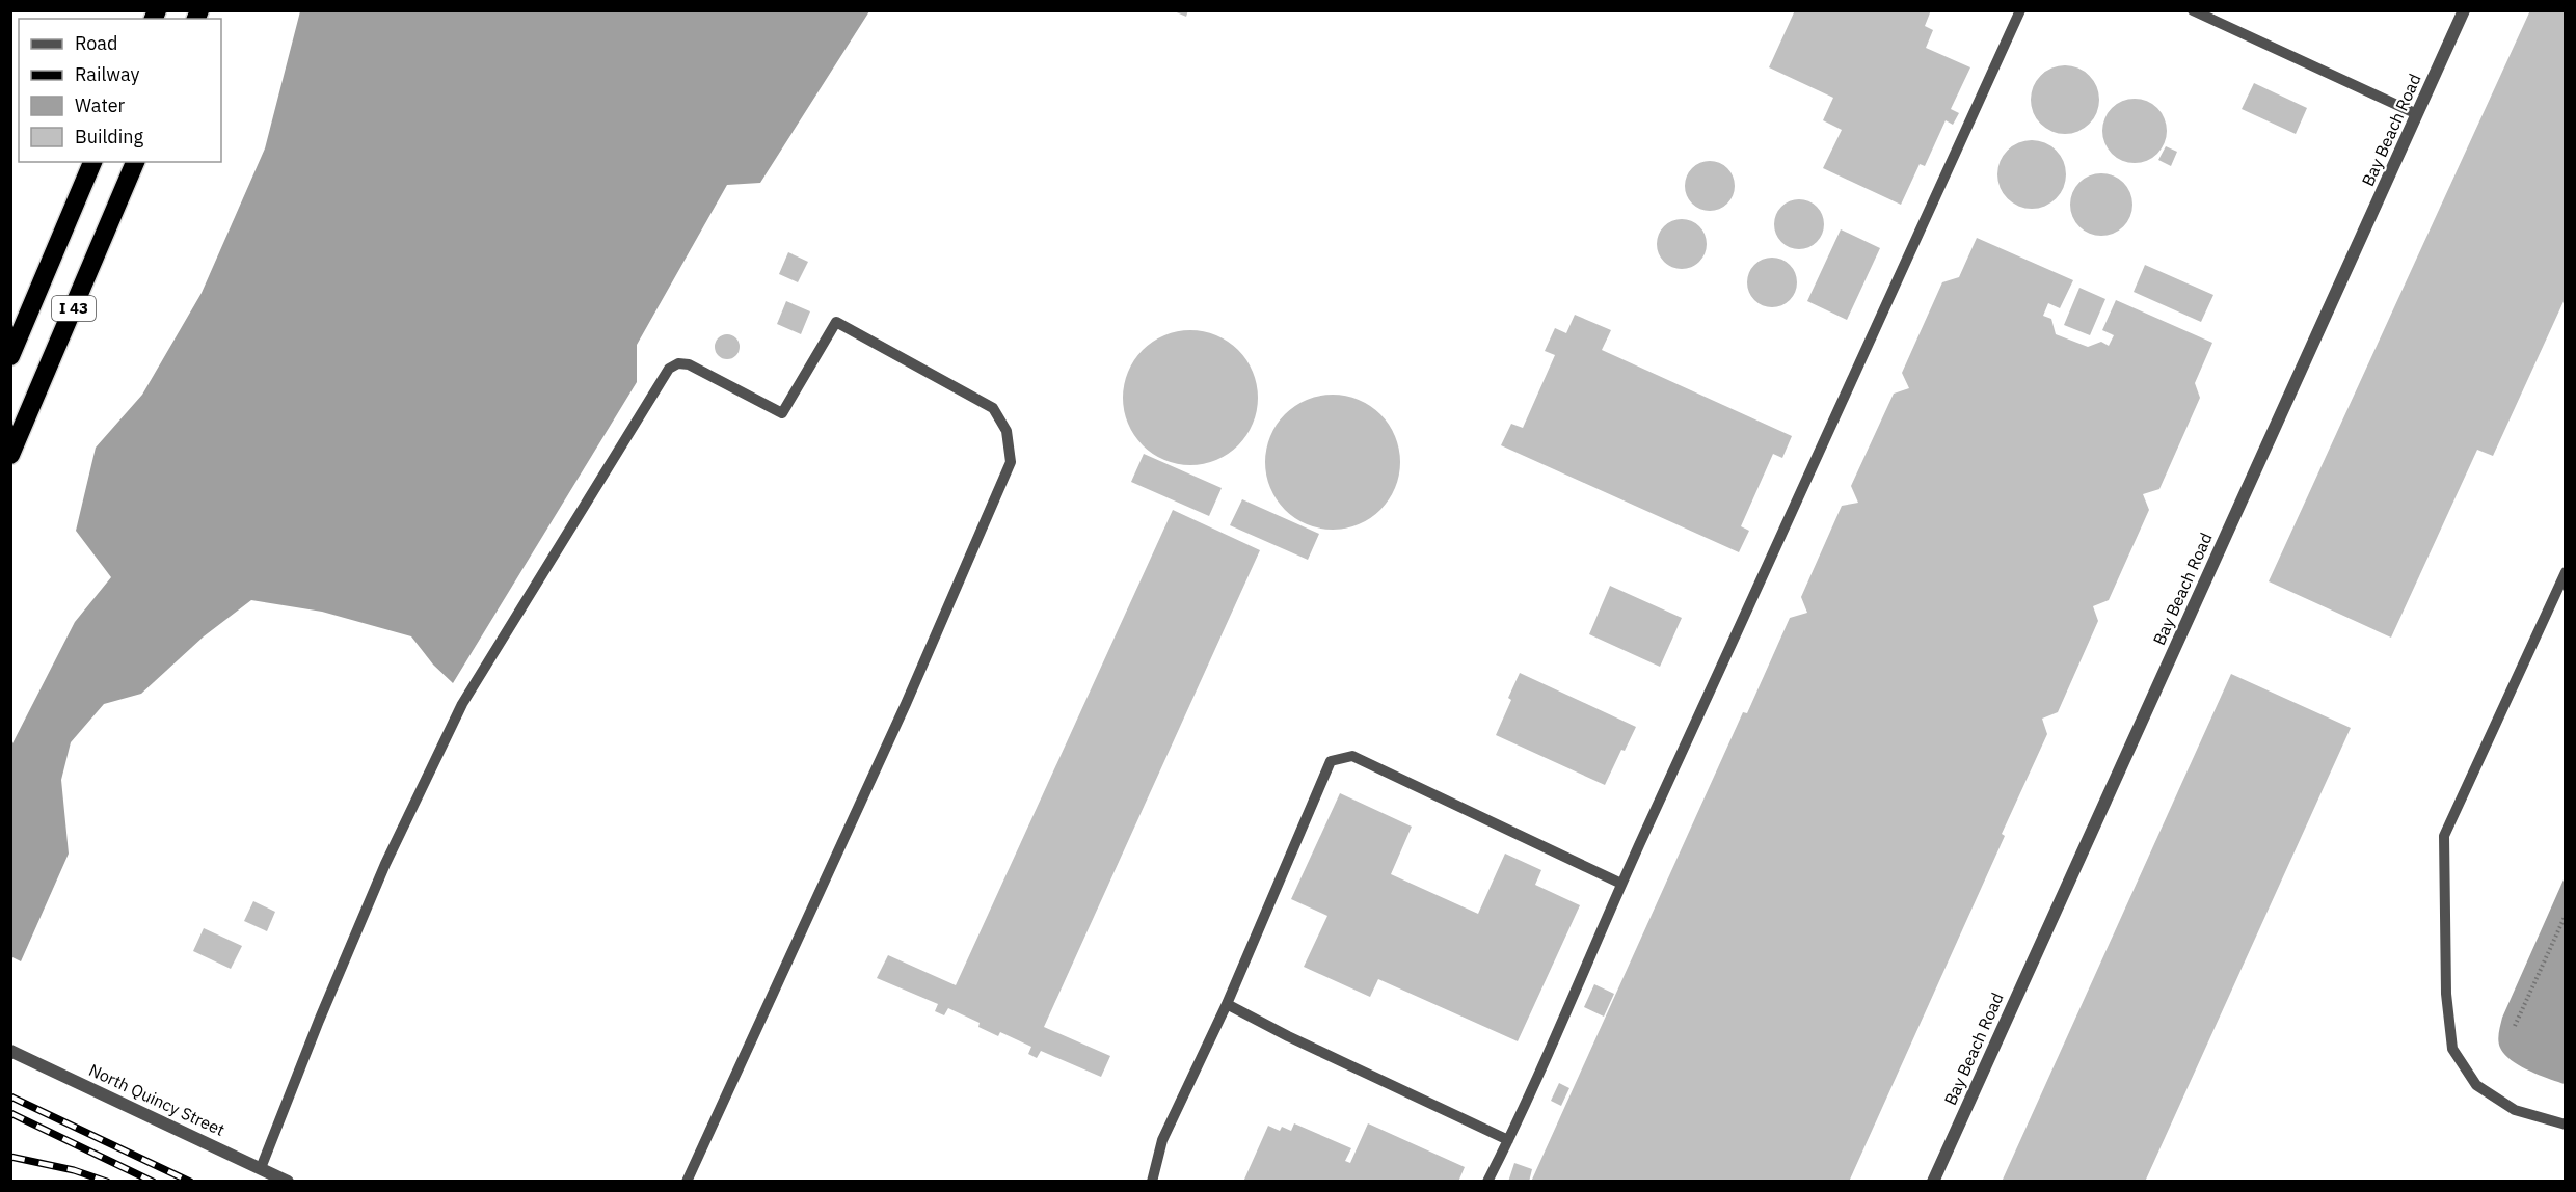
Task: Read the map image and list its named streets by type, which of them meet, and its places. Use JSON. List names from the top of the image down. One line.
{"streets":{"highway":["I 43"],"street":["Bay Beach Road","North Quincy Street"]},"legend":["Road","Railway","Water","Building"]}
